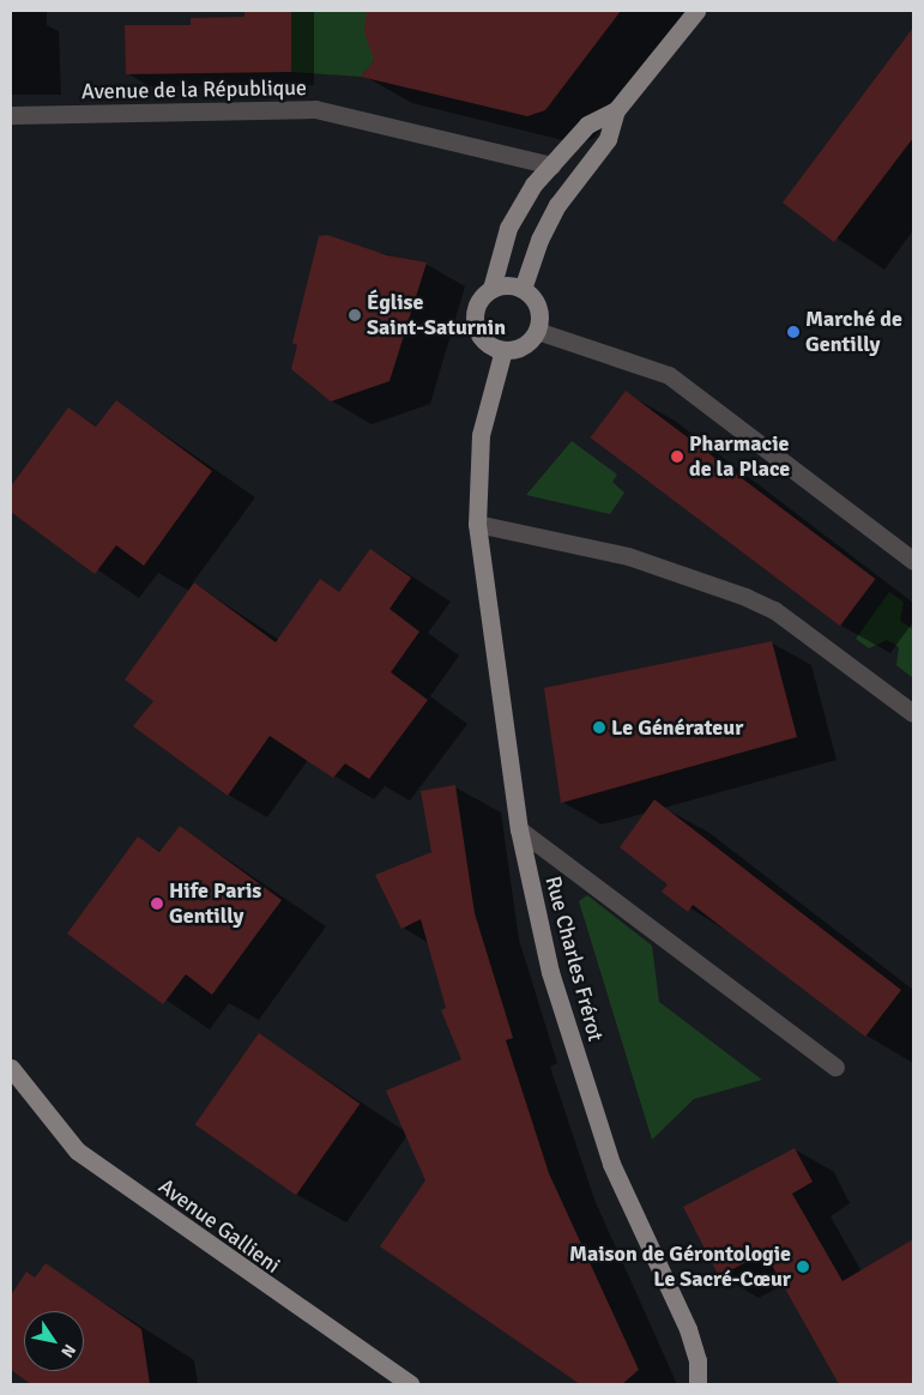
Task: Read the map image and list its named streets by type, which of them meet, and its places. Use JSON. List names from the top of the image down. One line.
{"streets":{"main road":["Rue Charles Frérot","Avenue Gallieni"],"street":["Avenue de la République"]},"places":["Église Saint-Saturnin","Marché de Gentilly","Pharmacie de la Place","Le Générateur","Hife Paris Gentilly","Maison de Gérontologie Le Sacré-Cœur"],"north":"bottom right"}
